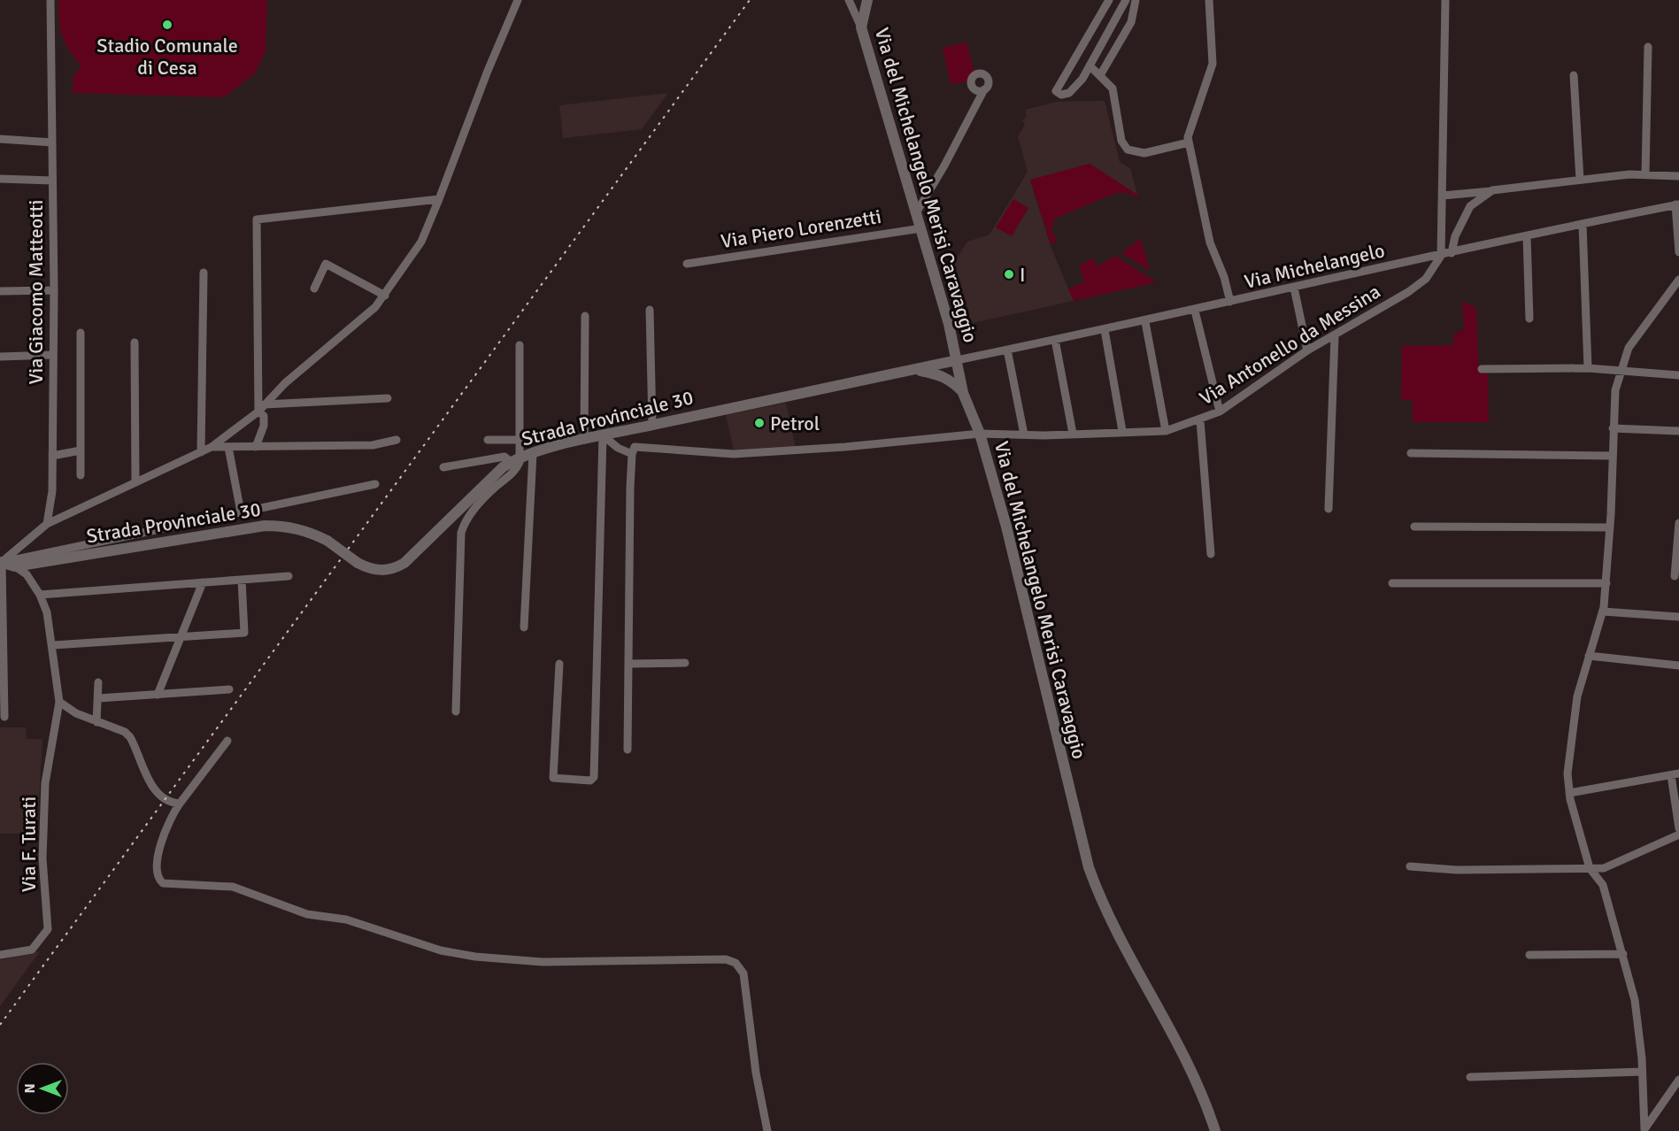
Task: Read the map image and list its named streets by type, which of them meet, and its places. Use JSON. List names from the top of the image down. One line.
{"streets":{"street":["Via del Michelangelo Merisi Caravaggio","Via Piero Lorenzetti","Via Michelangelo","Via Giacomo Matteotti","Via Antonello da Messina","Strada Provinciale 30","Via F. Turati"]},"crossings":[["Via del Michelangelo Merisi Caravaggio","Via Piero Lorenzetti"],["Via del Michelangelo Merisi Caravaggio","Via Michelangelo"],["Via del Michelangelo Merisi Caravaggio","Via Antonello da Messina"],["Via del Michelangelo Merisi Caravaggio","Strada Provinciale 30"],["Via Michelangelo","Via Antonello da Messina"],["Via Michelangelo","Strada Provinciale 30"],["Strada Provinciale 30","Via F. Turati"]],"places":["Stadio Comunale di Cesa","I","Petrol"],"north":"left"}
